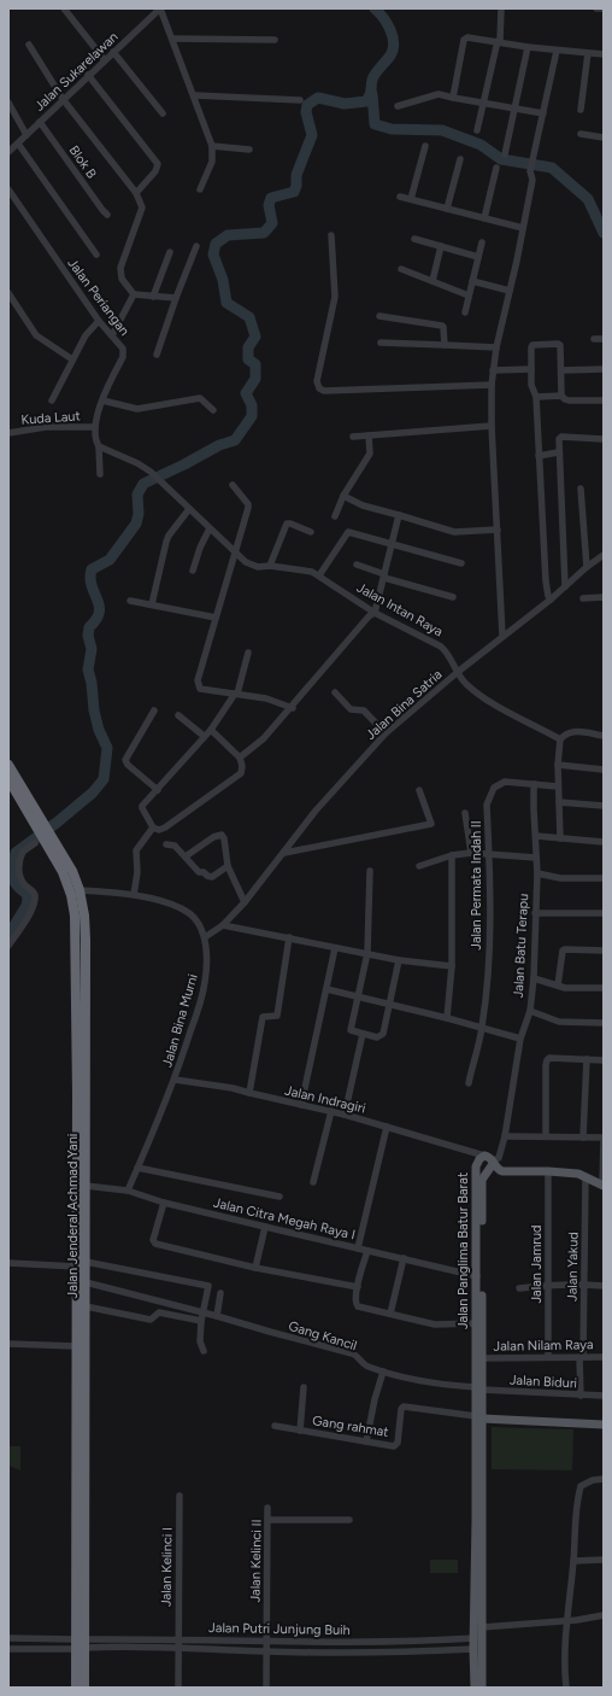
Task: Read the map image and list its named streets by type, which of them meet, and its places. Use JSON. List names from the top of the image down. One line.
{"streets":{"highway":["Jalan Jenderal Achmad Yani"],"main road":["Jalan Panglima Batur Barat"],"street":["Jalan Sukarelawan","Blok B","Jalan Periangan","Kuda Laut","Jalan Intan Raya","Jalan Bina Satria","Jalan Permata Indah II","Jalan Batu Terapu","Jalan Bina Murni","Jalan Indragiri","Jalan Citra Megah Raya I","Jalan Jamrud","Jalan Yakud","Gang Kancil","Jalan Nilam Raya","Jalan Biduri","Gang rahmat","Jalan Kelinci II","Jalan Kelinci I","Jalan Putri Junjung Buih"]},"crossings":[["Jalan Sukarelawan","Blok B"],["Jalan Periangan","Kuda Laut"],["Jalan Intan Raya","Jalan Bina Satria"],["Jalan Bina Satria","Jalan Bina Murni"],["Jalan Permata Indah II","Jalan Batu Terapu"],["Jalan Batu Terapu","Jalan Panglima Batur Barat"],["Jalan Bina Murni","Jalan Indragiri"],["Jalan Bina Murni","Jalan Jenderal Achmad Yani"],["Jalan Bina Murni","Jalan Citra Megah Raya I"],["Jalan Indragiri","Jalan Panglima Batur Barat"],["Jalan Jenderal Achmad Yani","Jalan Citra Megah Raya I"],["Jalan Jenderal Achmad Yani","Gang Kancil"],["Jalan Jenderal Achmad Yani","Jalan Putri Junjung Buih"],["Jalan Citra Megah Raya I","Jalan Panglima Batur Barat"],["Jalan Panglima Batur Barat","Gang Kancil"],["Jalan Panglima Batur Barat","Jalan Nilam Raya"],["Jalan Panglima Batur Barat","Jalan Biduri"],["Jalan Panglima Batur Barat","Gang rahmat"],["Jalan Panglima Batur Barat","Jalan Putri Junjung Buih"],["Jalan Jamrud","Jalan Nilam Raya"],["Jalan Yakud","Jalan Nilam Raya"],["Jalan Yakud","Jalan Biduri"],["Gang Kancil","Jalan Biduri"],["Jalan Kelinci II","Jalan Putri Junjung Buih"],["Jalan Kelinci I","Jalan Putri Junjung Buih"]]}
